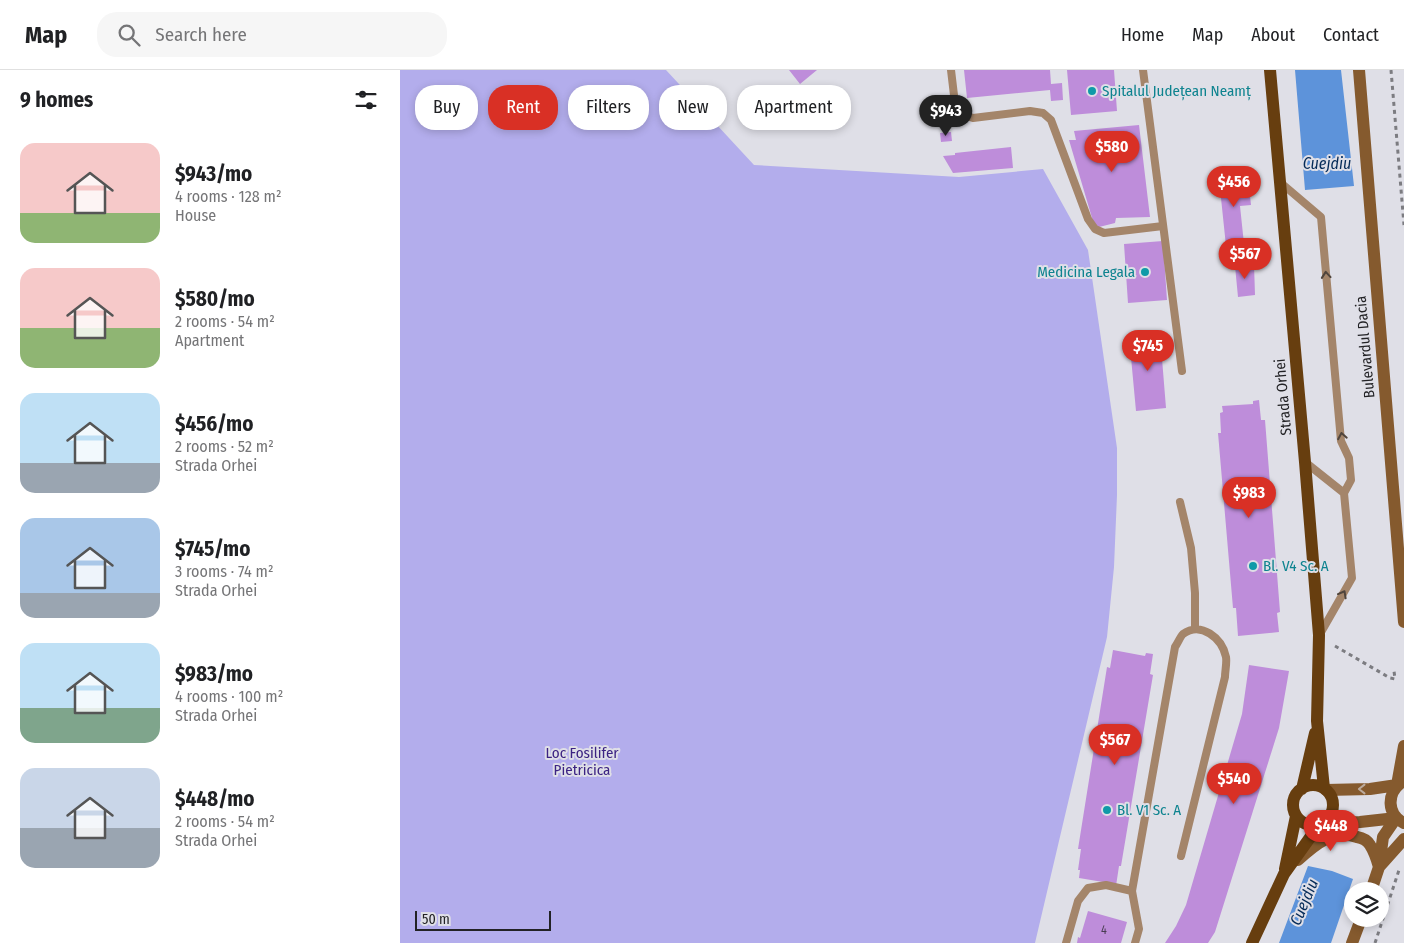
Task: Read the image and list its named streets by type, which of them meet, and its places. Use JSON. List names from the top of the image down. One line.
{"streets":{"main road":["Strada Orhei"],"street":["Bulevardul Dacia"]},"water":["Cuejdiu"],"parks":["Loc Fosilifer Pietricica"],"places":["Spitalul Județean Neamț","Medicina Legala","Bl. V4 Sc. A","Bl. V1 Sc. A"],"house_numbers":["4"],"scale_bar":"50 m","page":{"header":"Map","search":"Search here","nav":["Home","Map","About","Contact"],"heading":"9 homes","chip":["Buy","Rent","Filters","New","Apartment"],"price":["$943","$580","$456","$567","$745","$983","$567","$540","$448"],"list":[{"name":"$943/mo","note":"4 rooms · 128 m² · House"},{"name":"$580/mo","note":"2 rooms · 54 m² · Apartment"},{"name":"$456/mo","note":"2 rooms · 52 m² · Strada Orhei"},{"name":"$745/mo","note":"3 rooms · 74 m² · Strada Orhei"},{"name":"$983/mo","note":"4 rooms · 100 m² · Strada Orhei"},{"name":"$448/mo","note":"2 rooms · 54 m² · Strada Orhei"}],"scale":"50 m"}}
